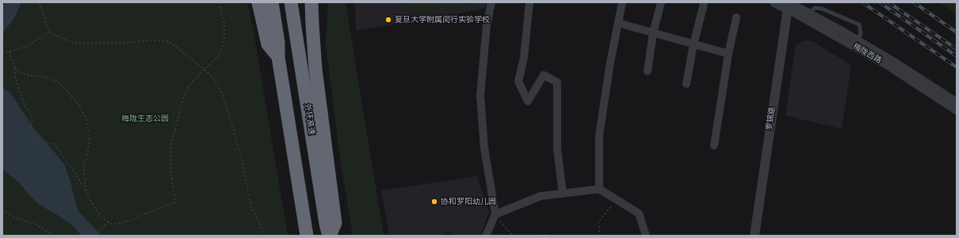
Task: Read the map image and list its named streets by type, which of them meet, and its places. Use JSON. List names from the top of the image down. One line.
{"streets":{"highway":["外环高速"],"street":["梅陇西路","罗锦路"]},"crossings":[["梅陇西路","罗锦路"]],"parks":["梅陇生态公园"],"places":["复旦大学附属闵行实验学校","协和罗阳幼儿园"]}
